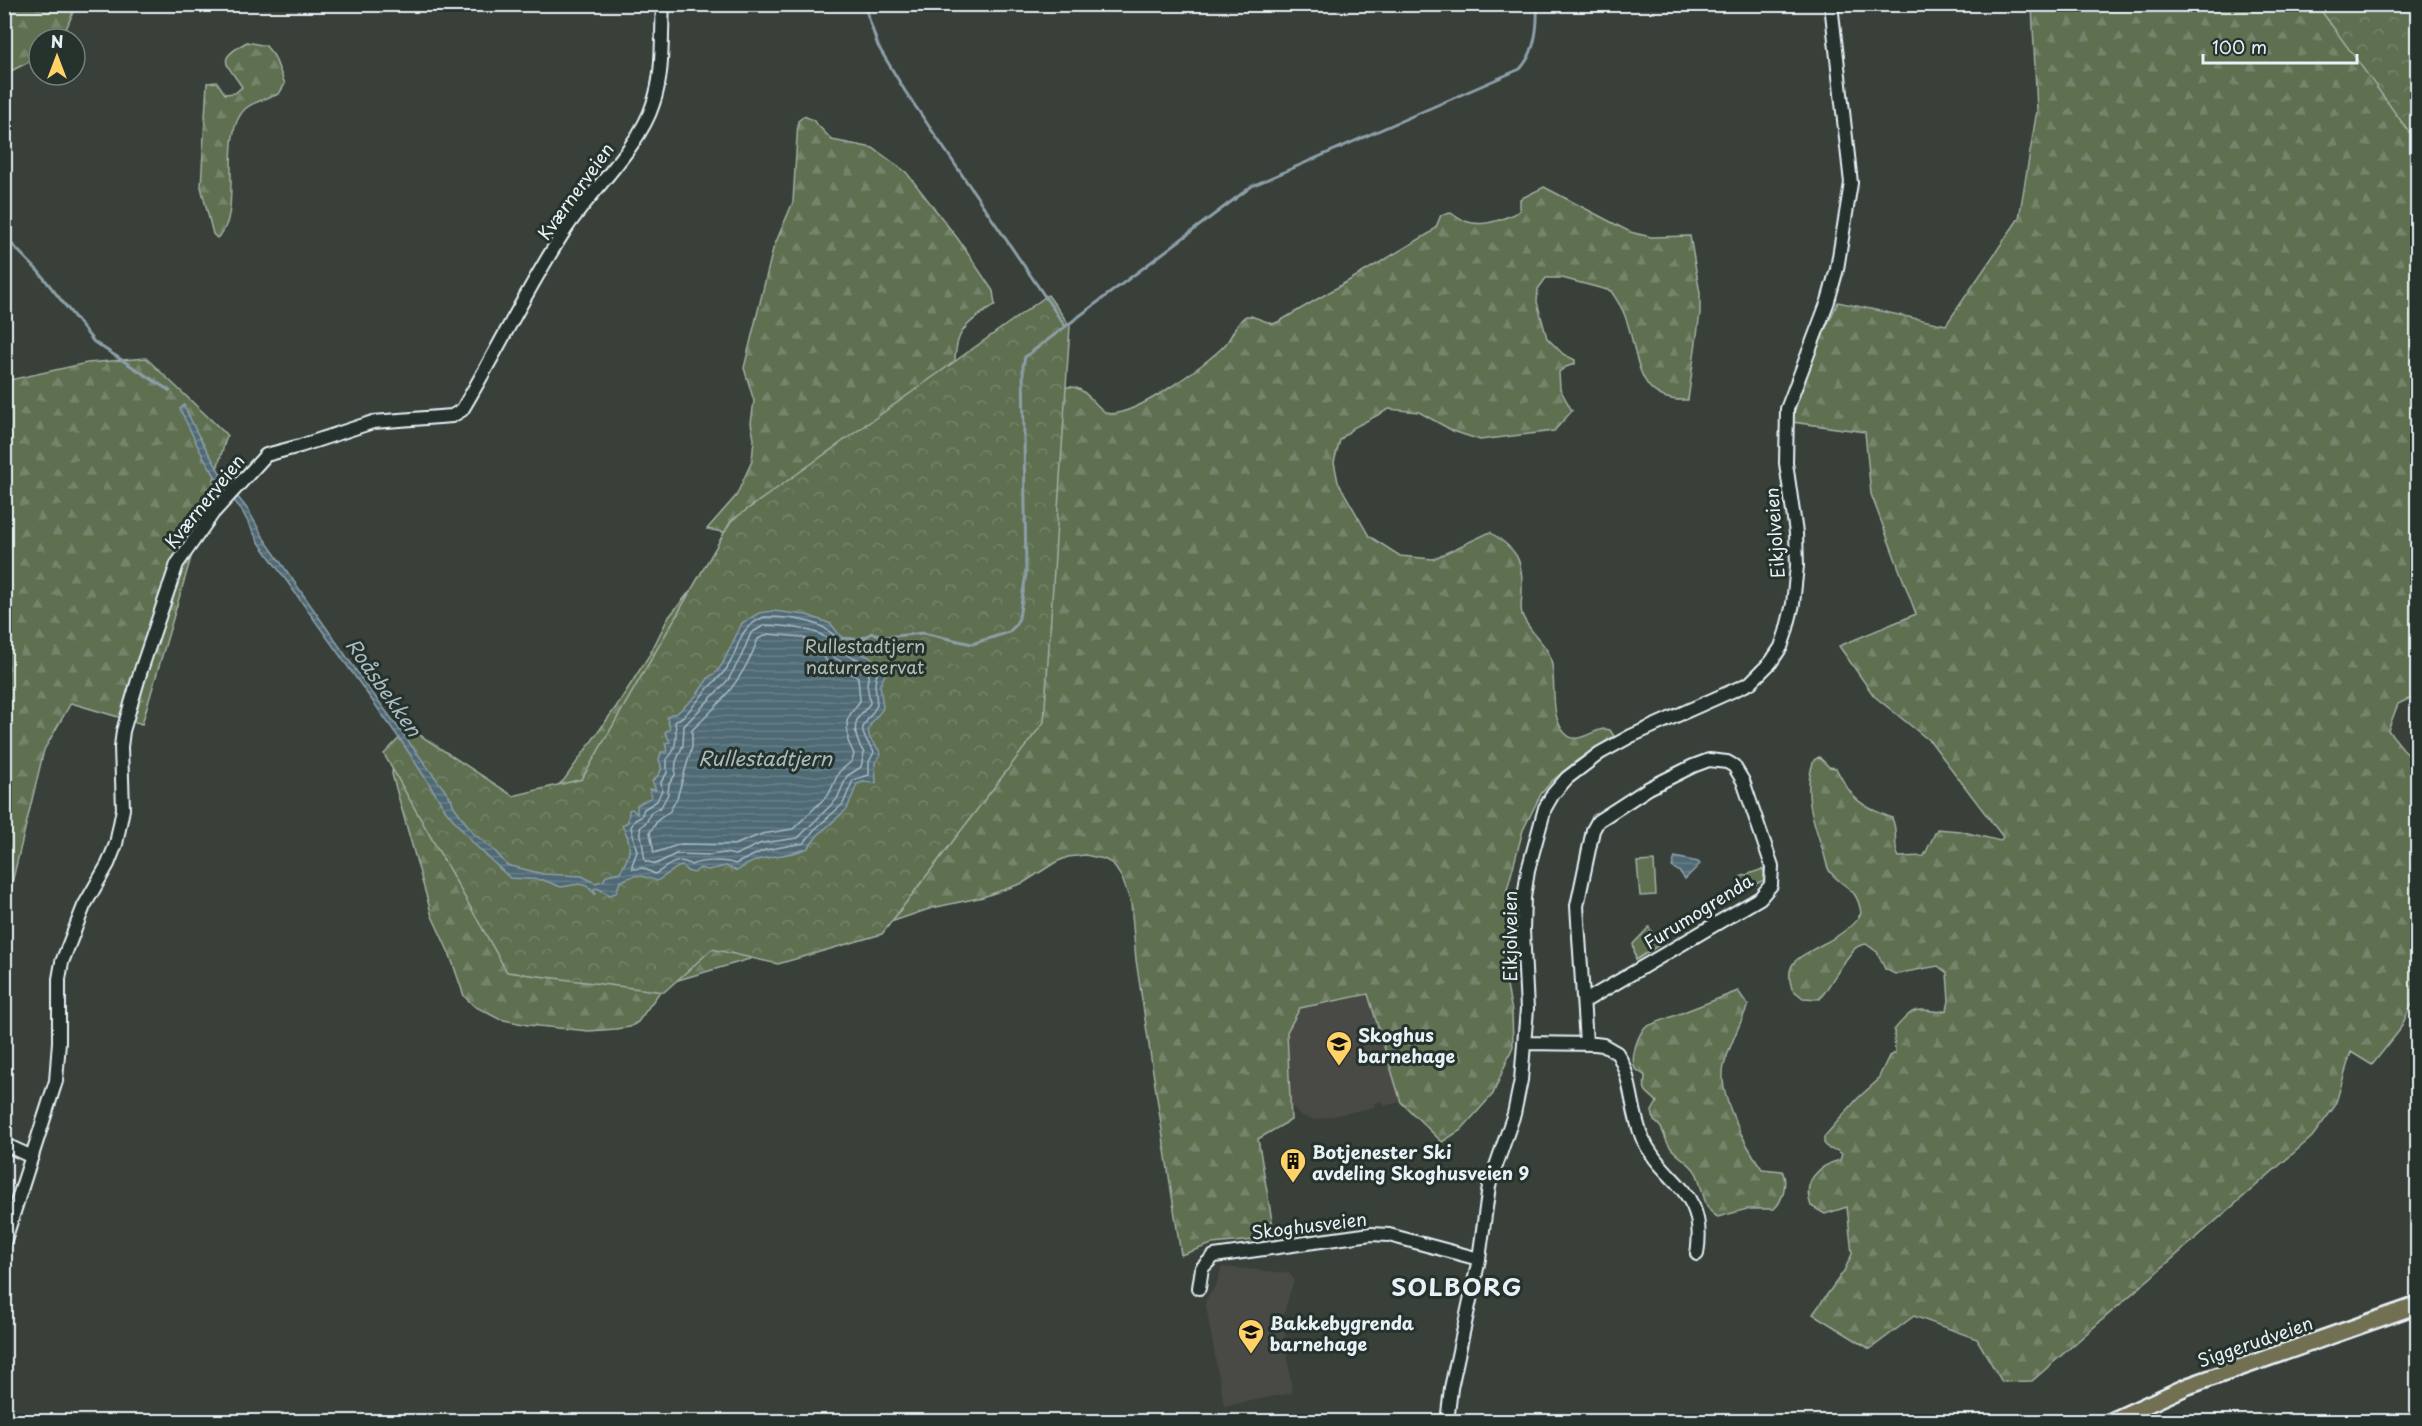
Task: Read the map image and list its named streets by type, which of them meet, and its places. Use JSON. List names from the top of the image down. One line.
{"streets":{"main road":["Siggerudveien"],"street":["Kværnerveien","Eikjolveien","Furumogrenda","Skoghusveien"]},"crossings":[["Eikjolveien","Skoghusveien"]],"districts":["SOLBORG"],"water":["Roåsbekken","Rullestadtjern"],"parks":["Rullestadtjern naturreservat"],"places":{"school or university":["Skoghus barnehage","Bakkebygrenda barnehage"],"building":["Botjenester Ski avdeling Skoghusveien 9"]},"scale_bar":"100 m","north":"top"}
